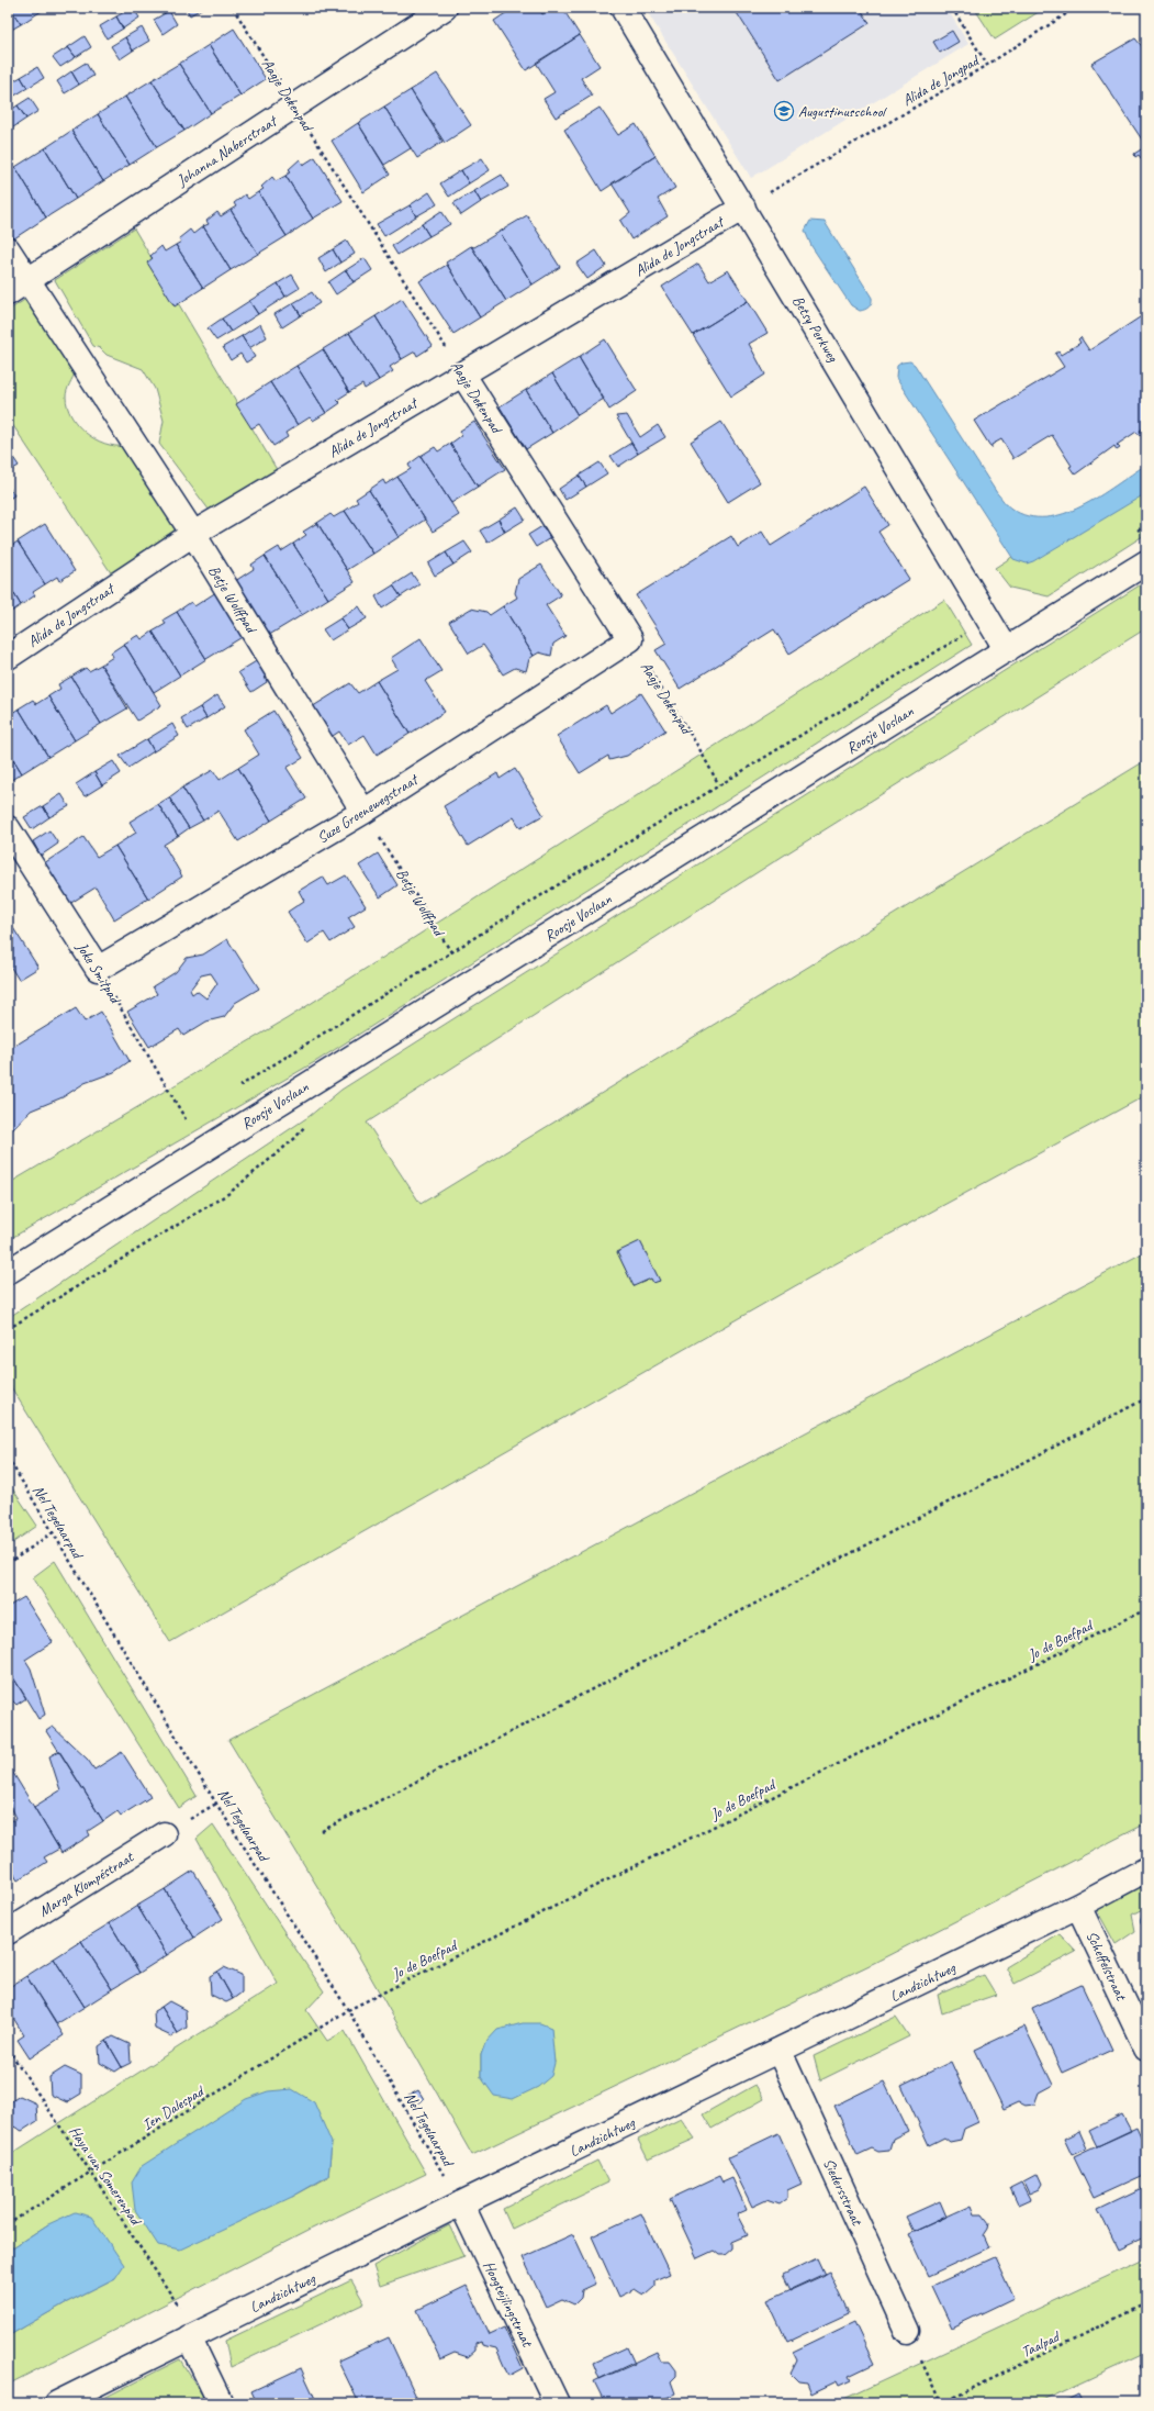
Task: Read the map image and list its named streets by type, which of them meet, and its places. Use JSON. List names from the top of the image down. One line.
{"streets":{"street":["Aagje Dekenpad","Johanna Naberstraat","Alida de Jongstraat","Betsy Perkweg","Betje Wolffpad","Roosje Voslaan","Suze Groenewegstraat","Joke Smitpad","Marga Klompéstraat","Scheffelstraat","Landzichtweg","Siedersstraat","Hoogteijlingstraat"],"path":["Alida de Jongpad","Nel Tegelaarpad","Jo de Boefpad","Ien Dalespad","Haya van Somerenpad","Taalpad"]},"crossings":[["Alida de Jongpad","Alida de Jongstraat"],["Alida de Jongpad","Betsy Perkweg"],["Aagje Dekenpad","Johanna Naberstraat"],["Aagje Dekenpad","Alida de Jongstraat"],["Aagje Dekenpad","Suze Groenewegstraat"],["Johanna Naberstraat","Betje Wolffpad"],["Alida de Jongstraat","Betsy Perkweg"],["Alida de Jongstraat","Betje Wolffpad"],["Betsy Perkweg","Roosje Voslaan"],["Betje Wolffpad","Suze Groenewegstraat"],["Suze Groenewegstraat","Joke Smitpad"],["Nel Tegelaarpad","Jo de Boefpad"],["Nel Tegelaarpad","Landzichtweg"],["Nel Tegelaarpad","Ien Dalespad"],["Nel Tegelaarpad","Hoogteijlingstraat"],["Jo de Boefpad","Ien Dalespad"],["Scheffelstraat","Landzichtweg"],["Landzichtweg","Siedersstraat"],["Landzichtweg","Hoogteijlingstraat"],["Ien Dalespad","Haya van Somerenpad"]],"places":{"school or university":["Augustinusschool"]}}
